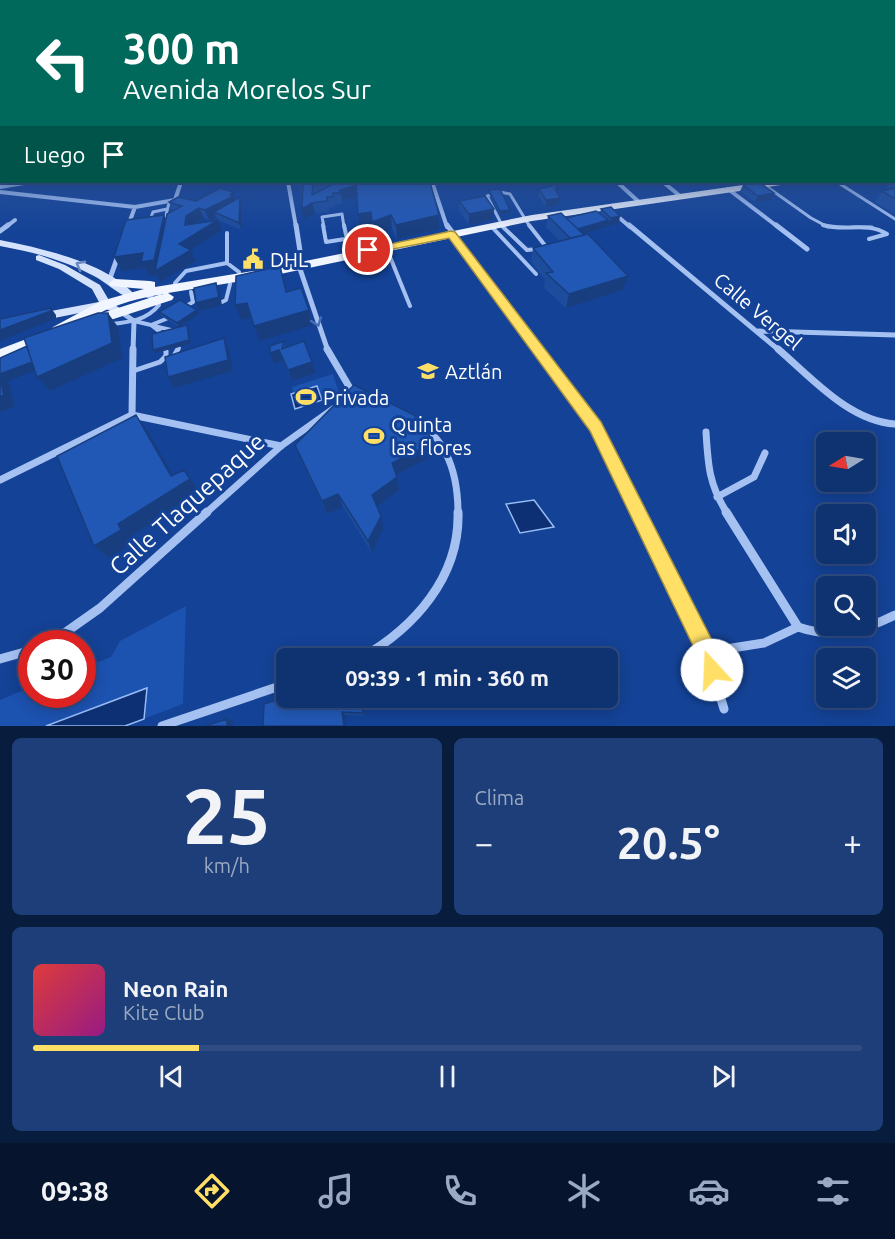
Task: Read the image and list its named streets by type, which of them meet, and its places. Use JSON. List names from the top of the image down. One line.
{"streets":{"street":["Calle Vergel","Calle Tlaquepaque"]},"places":{"public building":["DHL"],"school or university":["Aztlán"],"sports":["Privada","Quinta las flores"]},"north":"left","page":{"turn":["300 m","Avenida Morelos Sur"],"then":"Luego","limit":"30","trip":"09:39 · 1 min · 360 m","tile":[["25","km/h"],"Clima"],"heat":["−","20.5°","+"],"song":["Neon Rain","Kite Club"],"tabs":"09:38"}}
